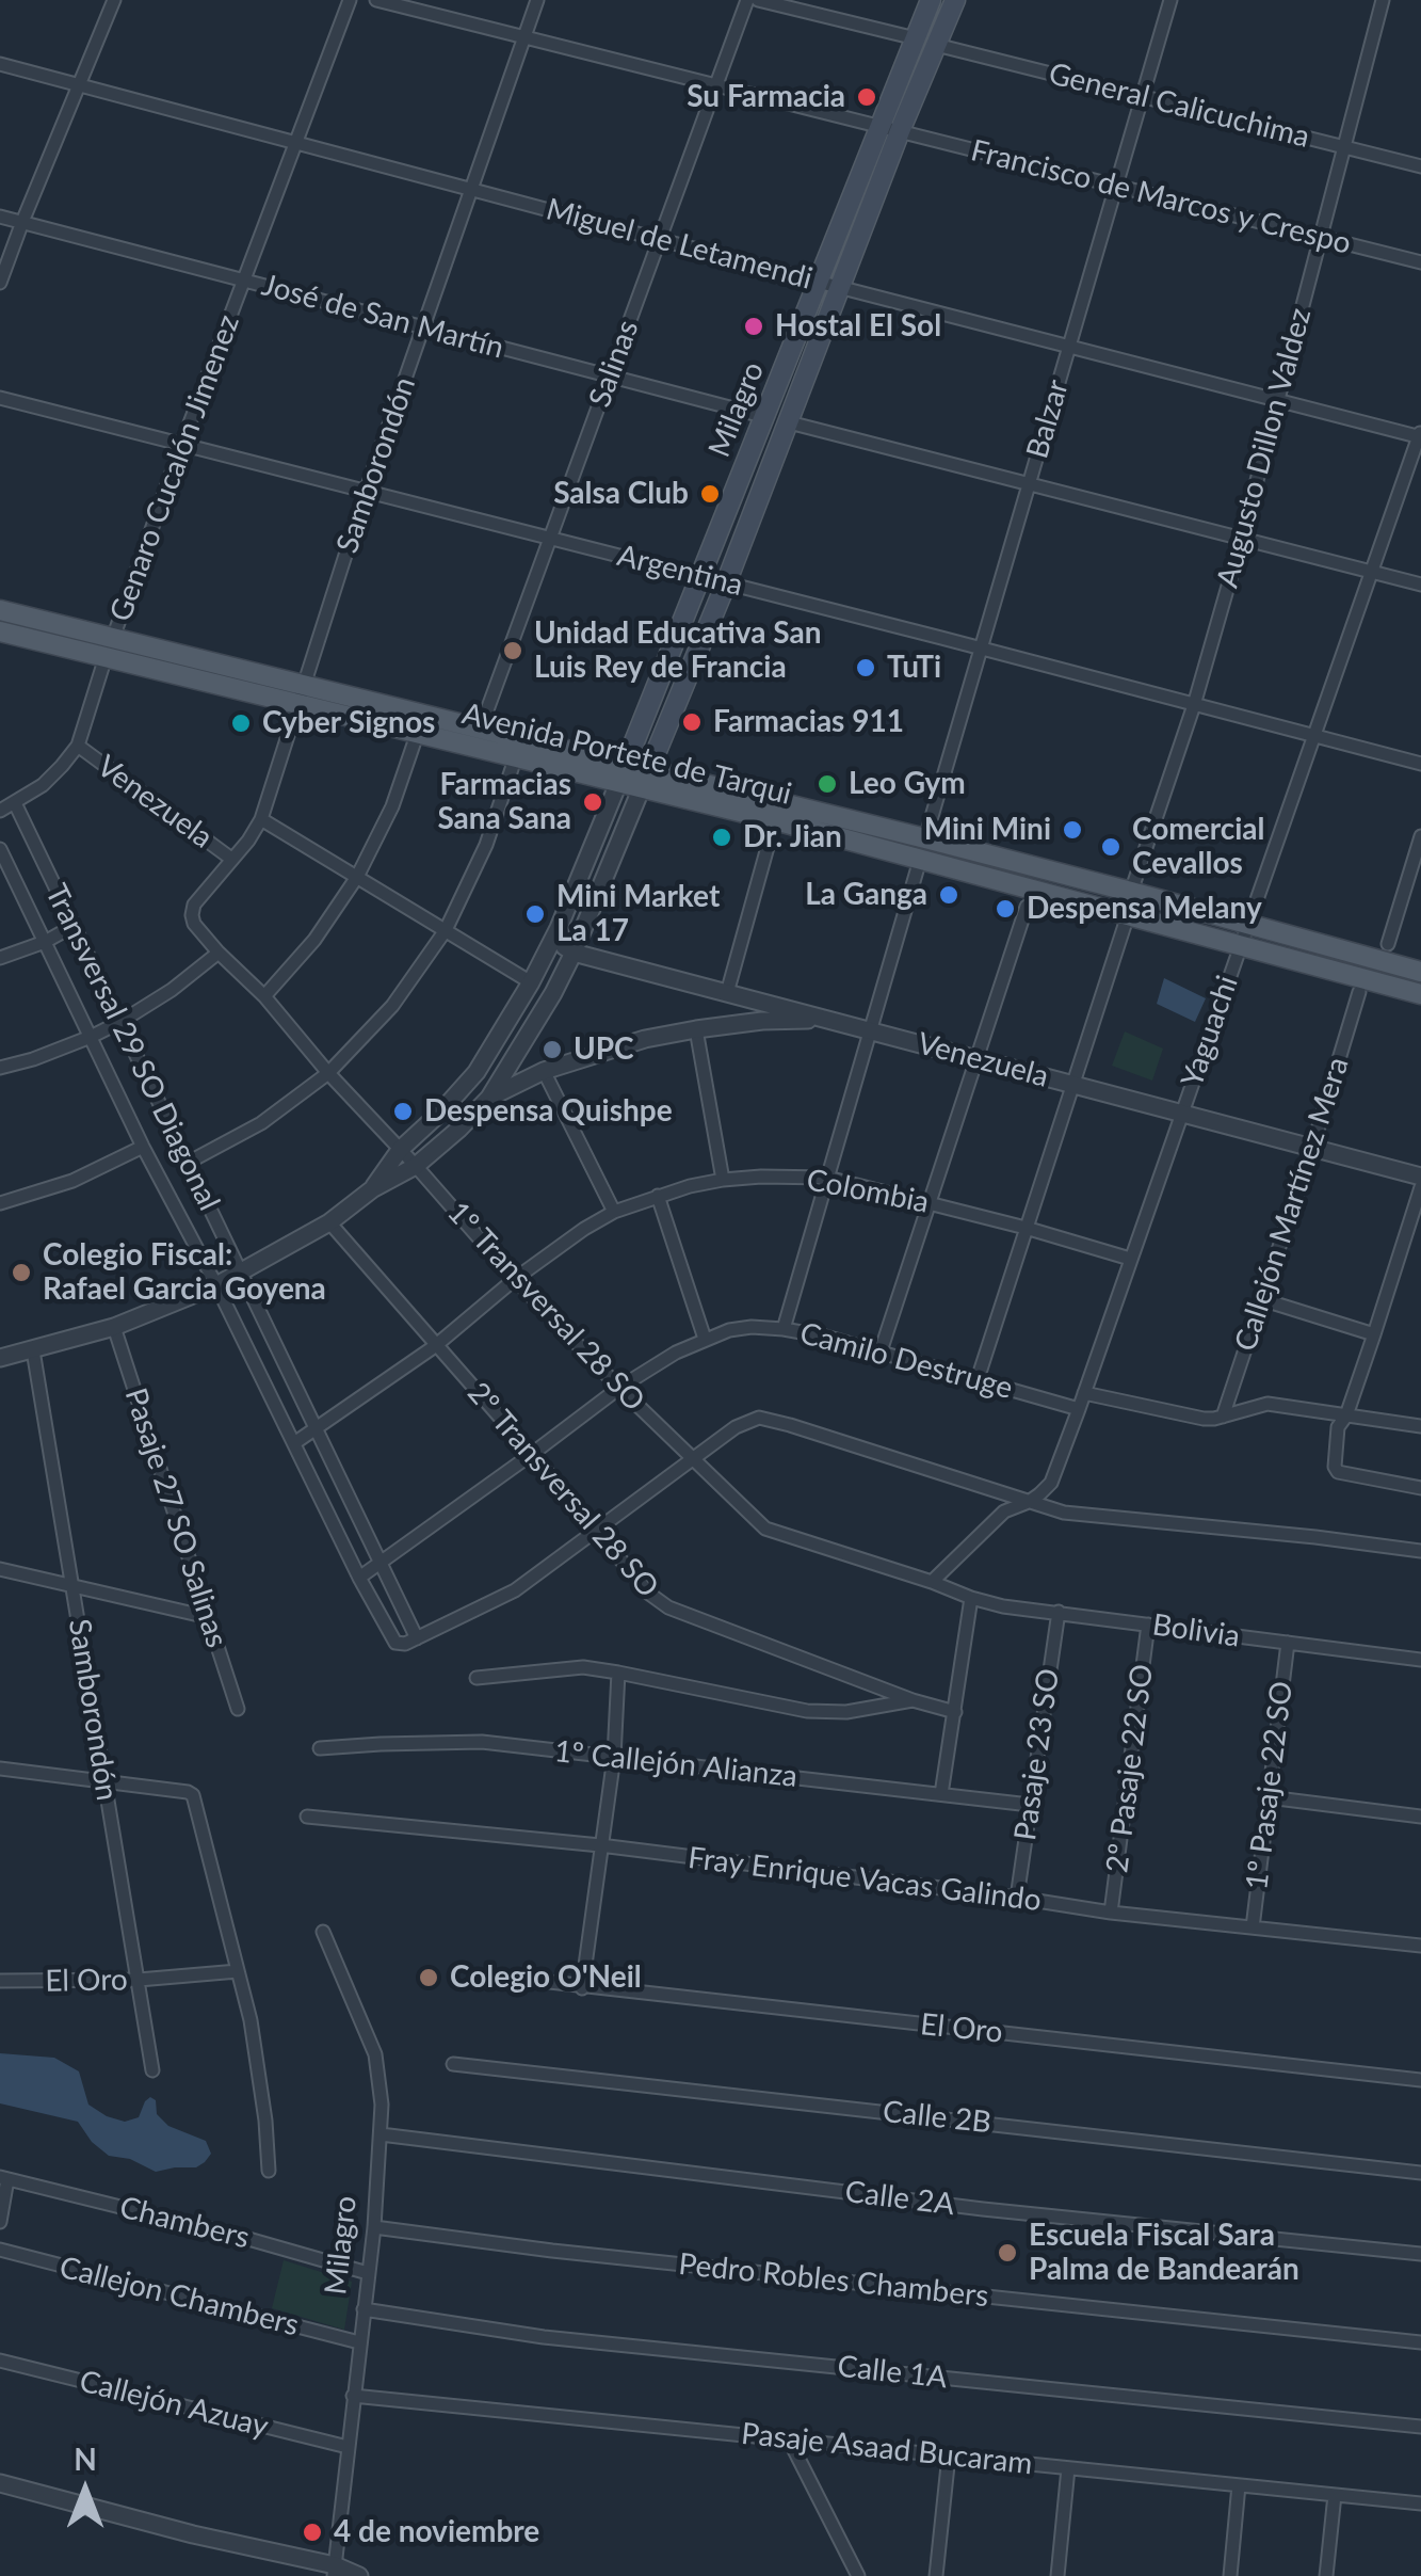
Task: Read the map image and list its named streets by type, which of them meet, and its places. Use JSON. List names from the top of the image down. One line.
{"streets":{"main road":["Milagro","Avenida Portete de Tarqui"],"street":["General Calicuchima","Francisco de Marcos y Crespo","Miguel de Letamendi","José de San Martín","Salinas","Balzar","Augusto Dillon Valdez","Samborondón","Genaro Cucalón Jimenez","Argentina","Venezuela","Yaguachi","Transversal 29 SO Diagonal","Colombia","Callejón Martínez Mera","1º Transversal 28 SO","Camilo Destruge","2º Transversal 28 SO","Pasaje 27 SO Salinas","Bolivia","Pasaje 23 SO","1º Callejón Alianza","2º Pasaje 22 SO","1º Pasaje 22 SO","Fray Enrique Vacas Galindo","El Oro","Calle 2B","Calle 2A","Chambers","Pedro Robles Chambers","Callejon Chambers","Calle 1A","Callejón Azuay","Pasaje Asaad Bucaram"]},"crossings":[["General Calicuchima","Milagro"],["General Calicuchima","Balzar"],["General Calicuchima","Augusto Dillon Valdez"],["Francisco de Marcos y Crespo","Milagro"],["Francisco de Marcos y Crespo","Balzar"],["Francisco de Marcos y Crespo","Augusto Dillon Valdez"],["Miguel de Letamendi","Salinas"],["Miguel de Letamendi","Milagro"],["Miguel de Letamendi","Balzar"],["Miguel de Letamendi","Augusto Dillon Valdez"],["Miguel de Letamendi","Samborondón"],["Miguel de Letamendi","Genaro Cucalón Jimenez"],["Miguel de Letamendi","Yaguachi"],["José de San Martín","Salinas"],["José de San Martín","Milagro"],["José de San Martín","Samborondón"],["José de San Martín","Genaro Cucalón Jimenez"],["Salinas","Argentina"],["Salinas","Avenida Portete de Tarqui"],["Milagro","Argentina"],["Milagro","Avenida Portete de Tarqui"],["Milagro","Calle 2A"],["Milagro","Chambers"],["Milagro","Pedro Robles Chambers"],["Milagro","Callejon Chambers"],["Milagro","Calle 1A"],["Milagro","Callejón Azuay"],["Milagro","Pasaje Asaad Bucaram"],["Balzar","Argentina"],["Balzar","Avenida Portete de Tarqui"],["Augusto Dillon Valdez","Argentina"],["Augusto Dillon Valdez","Avenida Portete de Tarqui"],["Samborondón","Argentina"],["Samborondón","Avenida Portete de Tarqui"],["Samborondón","Venezuela"],["Samborondón","1º Transversal 28 SO"],["Samborondón","El Oro"],["Genaro Cucalón Jimenez","Argentina"],["Genaro Cucalón Jimenez","Avenida Portete de Tarqui"],["Genaro Cucalón Jimenez","Venezuela"],["Genaro Cucalón Jimenez","Transversal 29 SO Diagonal"],["Argentina","Yaguachi"],["Avenida Portete de Tarqui","Yaguachi"],["Venezuela","Yaguachi"],["Venezuela","Callejón Martínez Mera"],["Yaguachi","Colombia"],["Yaguachi","1º Transversal 28 SO"],["Yaguachi","Camilo Destruge"],["Transversal 29 SO Diagonal","Colombia"],["Transversal 29 SO Diagonal","Camilo Destruge"],["Colombia","1º Transversal 28 SO"],["Colombia","2º Transversal 28 SO"],["1º Transversal 28 SO","Camilo Destruge"],["1º Transversal 28 SO","Bolivia"],["Camilo Destruge","2º Transversal 28 SO"],["Bolivia","Pasaje 23 SO"],["Bolivia","2º Pasaje 22 SO"],["Bolivia","1º Pasaje 22 SO"],["Pasaje 23 SO","1º Callejón Alianza"],["Pasaje 23 SO","Fray Enrique Vacas Galindo"],["2º Pasaje 22 SO","Fray Enrique Vacas Galindo"],["1º Pasaje 22 SO","Fray Enrique Vacas Galindo"]],"places":["Su Farmacia","Hostal El Sol","Salsa Club","Unidad Educativa San Luis Rey de Francia","TuTi","Farmacias 911","Cyber Signos","Leo Gym","Farmacias Sana Sana","Mini Mini","Dr. Jian","Comercial Cevallos","La Ganga","Despensa Melany","Mini Market La 17","UPC","Despensa Quishpe","Colegio Fiscal: Rafael Garcia Goyena","Colegio O'Neil","Escuela Fiscal Sara Palma de Bandearán","4 de noviembre"],"north":"top"}
